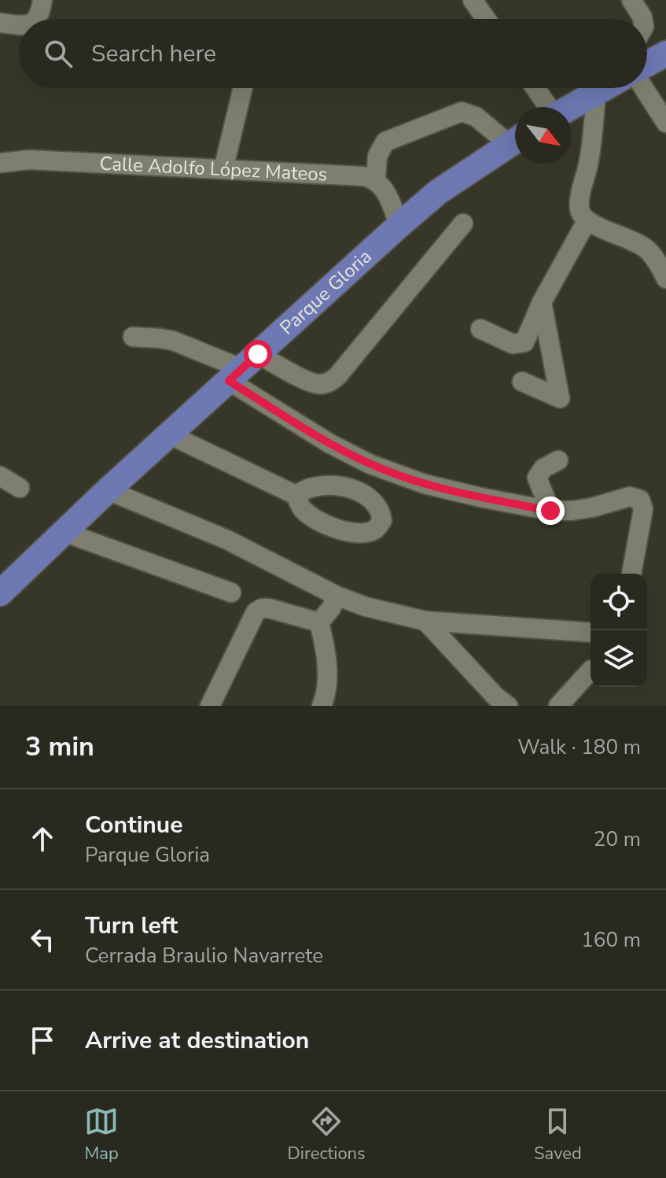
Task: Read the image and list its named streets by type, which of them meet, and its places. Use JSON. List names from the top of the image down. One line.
{"streets":{"main road":["Parque Gloria"],"street":["Calle Adolfo López Mateos"]},"north":"bottom right","page":{"search":"Search here","heading":["3 min","Walk · 180 m"],"list":[["Continue","Parque Gloria","20 m"],["Turn left","Cerrada Braulio Navarrete","160 m"],"Arrive at destination"],"nav":["Map","Directions","Saved"]}}
